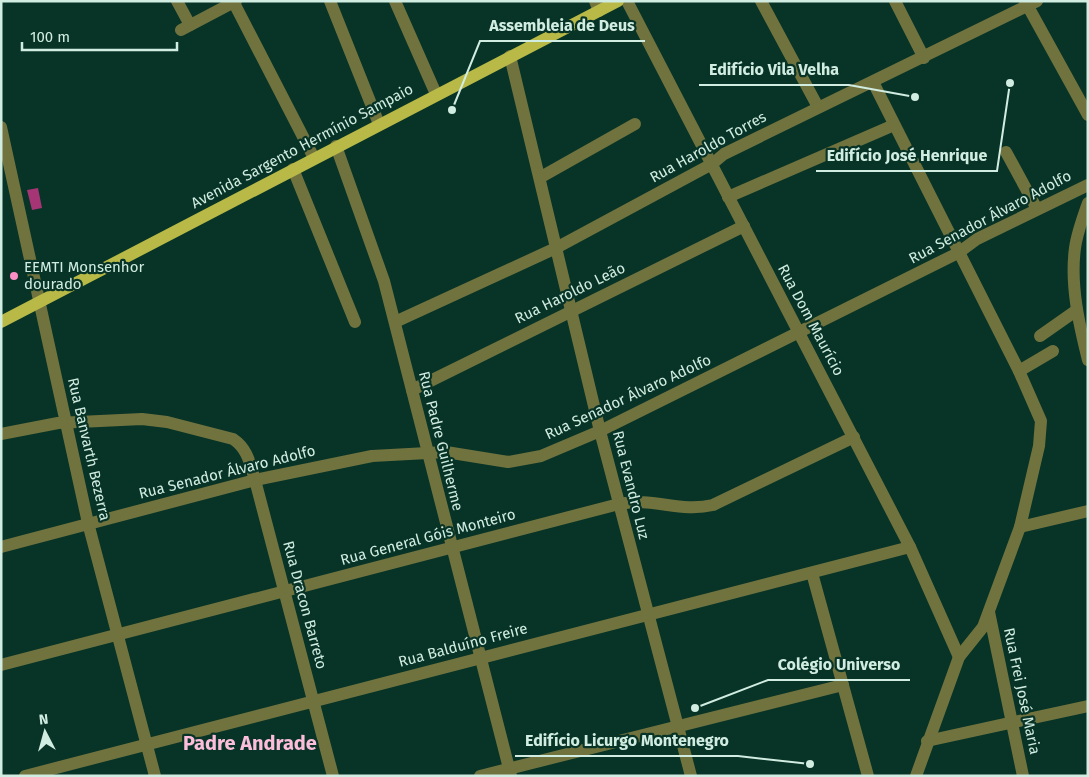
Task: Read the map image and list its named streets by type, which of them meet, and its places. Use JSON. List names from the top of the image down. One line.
{"streets":{"main road":["Avenida Sargento Hermínio Sampaio"],"street":["Rua Haroldo Torres","Rua Senador Álvaro Adolfo","Rua Haroldo Leão","Rua Dom Maurício","Rua Padre Guilherme","Rua Banvarth Bezerra","Rua Evandro Luz","Rua General Góis Monteiro","Rua Dracon Barreto","Rua Balduíno Freire","Rua Frei José Maria"]},"crossings":[["Avenida Sargento Hermínio Sampaio","Rua Padre Guilherme"],["Avenida Sargento Hermínio Sampaio","Rua Banvarth Bezerra"],["Avenida Sargento Hermínio Sampaio","Rua Evandro Luz"],["Rua Haroldo Torres","Rua Dom Maurício"],["Rua Haroldo Torres","Rua Padre Guilherme"],["Rua Haroldo Torres","Rua Evandro Luz"],["Rua Senador Álvaro Adolfo","Rua Dom Maurício"],["Rua Senador Álvaro Adolfo","Rua Padre Guilherme"],["Rua Senador Álvaro Adolfo","Rua Banvarth Bezerra"],["Rua Senador Álvaro Adolfo","Rua Evandro Luz"],["Rua Senador Álvaro Adolfo","Rua Dracon Barreto"],["Rua Haroldo Leão","Rua Dom Maurício"],["Rua Haroldo Leão","Rua Padre Guilherme"],["Rua Haroldo Leão","Rua Evandro Luz"],["Rua Dom Maurício","Rua General Góis Monteiro"],["Rua Dom Maurício","Rua Balduíno Freire"],["Rua Padre Guilherme","Rua General Góis Monteiro"],["Rua Padre Guilherme","Rua Balduíno Freire"],["Rua Banvarth Bezerra","Rua General Góis Monteiro"],["Rua Banvarth Bezerra","Rua Dracon Barreto"],["Rua Banvarth Bezerra","Rua Balduíno Freire"],["Rua Evandro Luz","Rua General Góis Monteiro"],["Rua Evandro Luz","Rua Balduíno Freire"],["Rua General Góis Monteiro","Rua Dracon Barreto"],["Rua Dracon Barreto","Rua Balduíno Freire"]],"districts":["Padre Andrade"],"places":["Edifício José Henrique","Edifício Vila Velha","Assembleia de Deus","EEMTI Monsenhor dourado","Colégio Universo","Edifício Licurgo Montenegro"],"scale_bar":"100 m","north":"top"}
